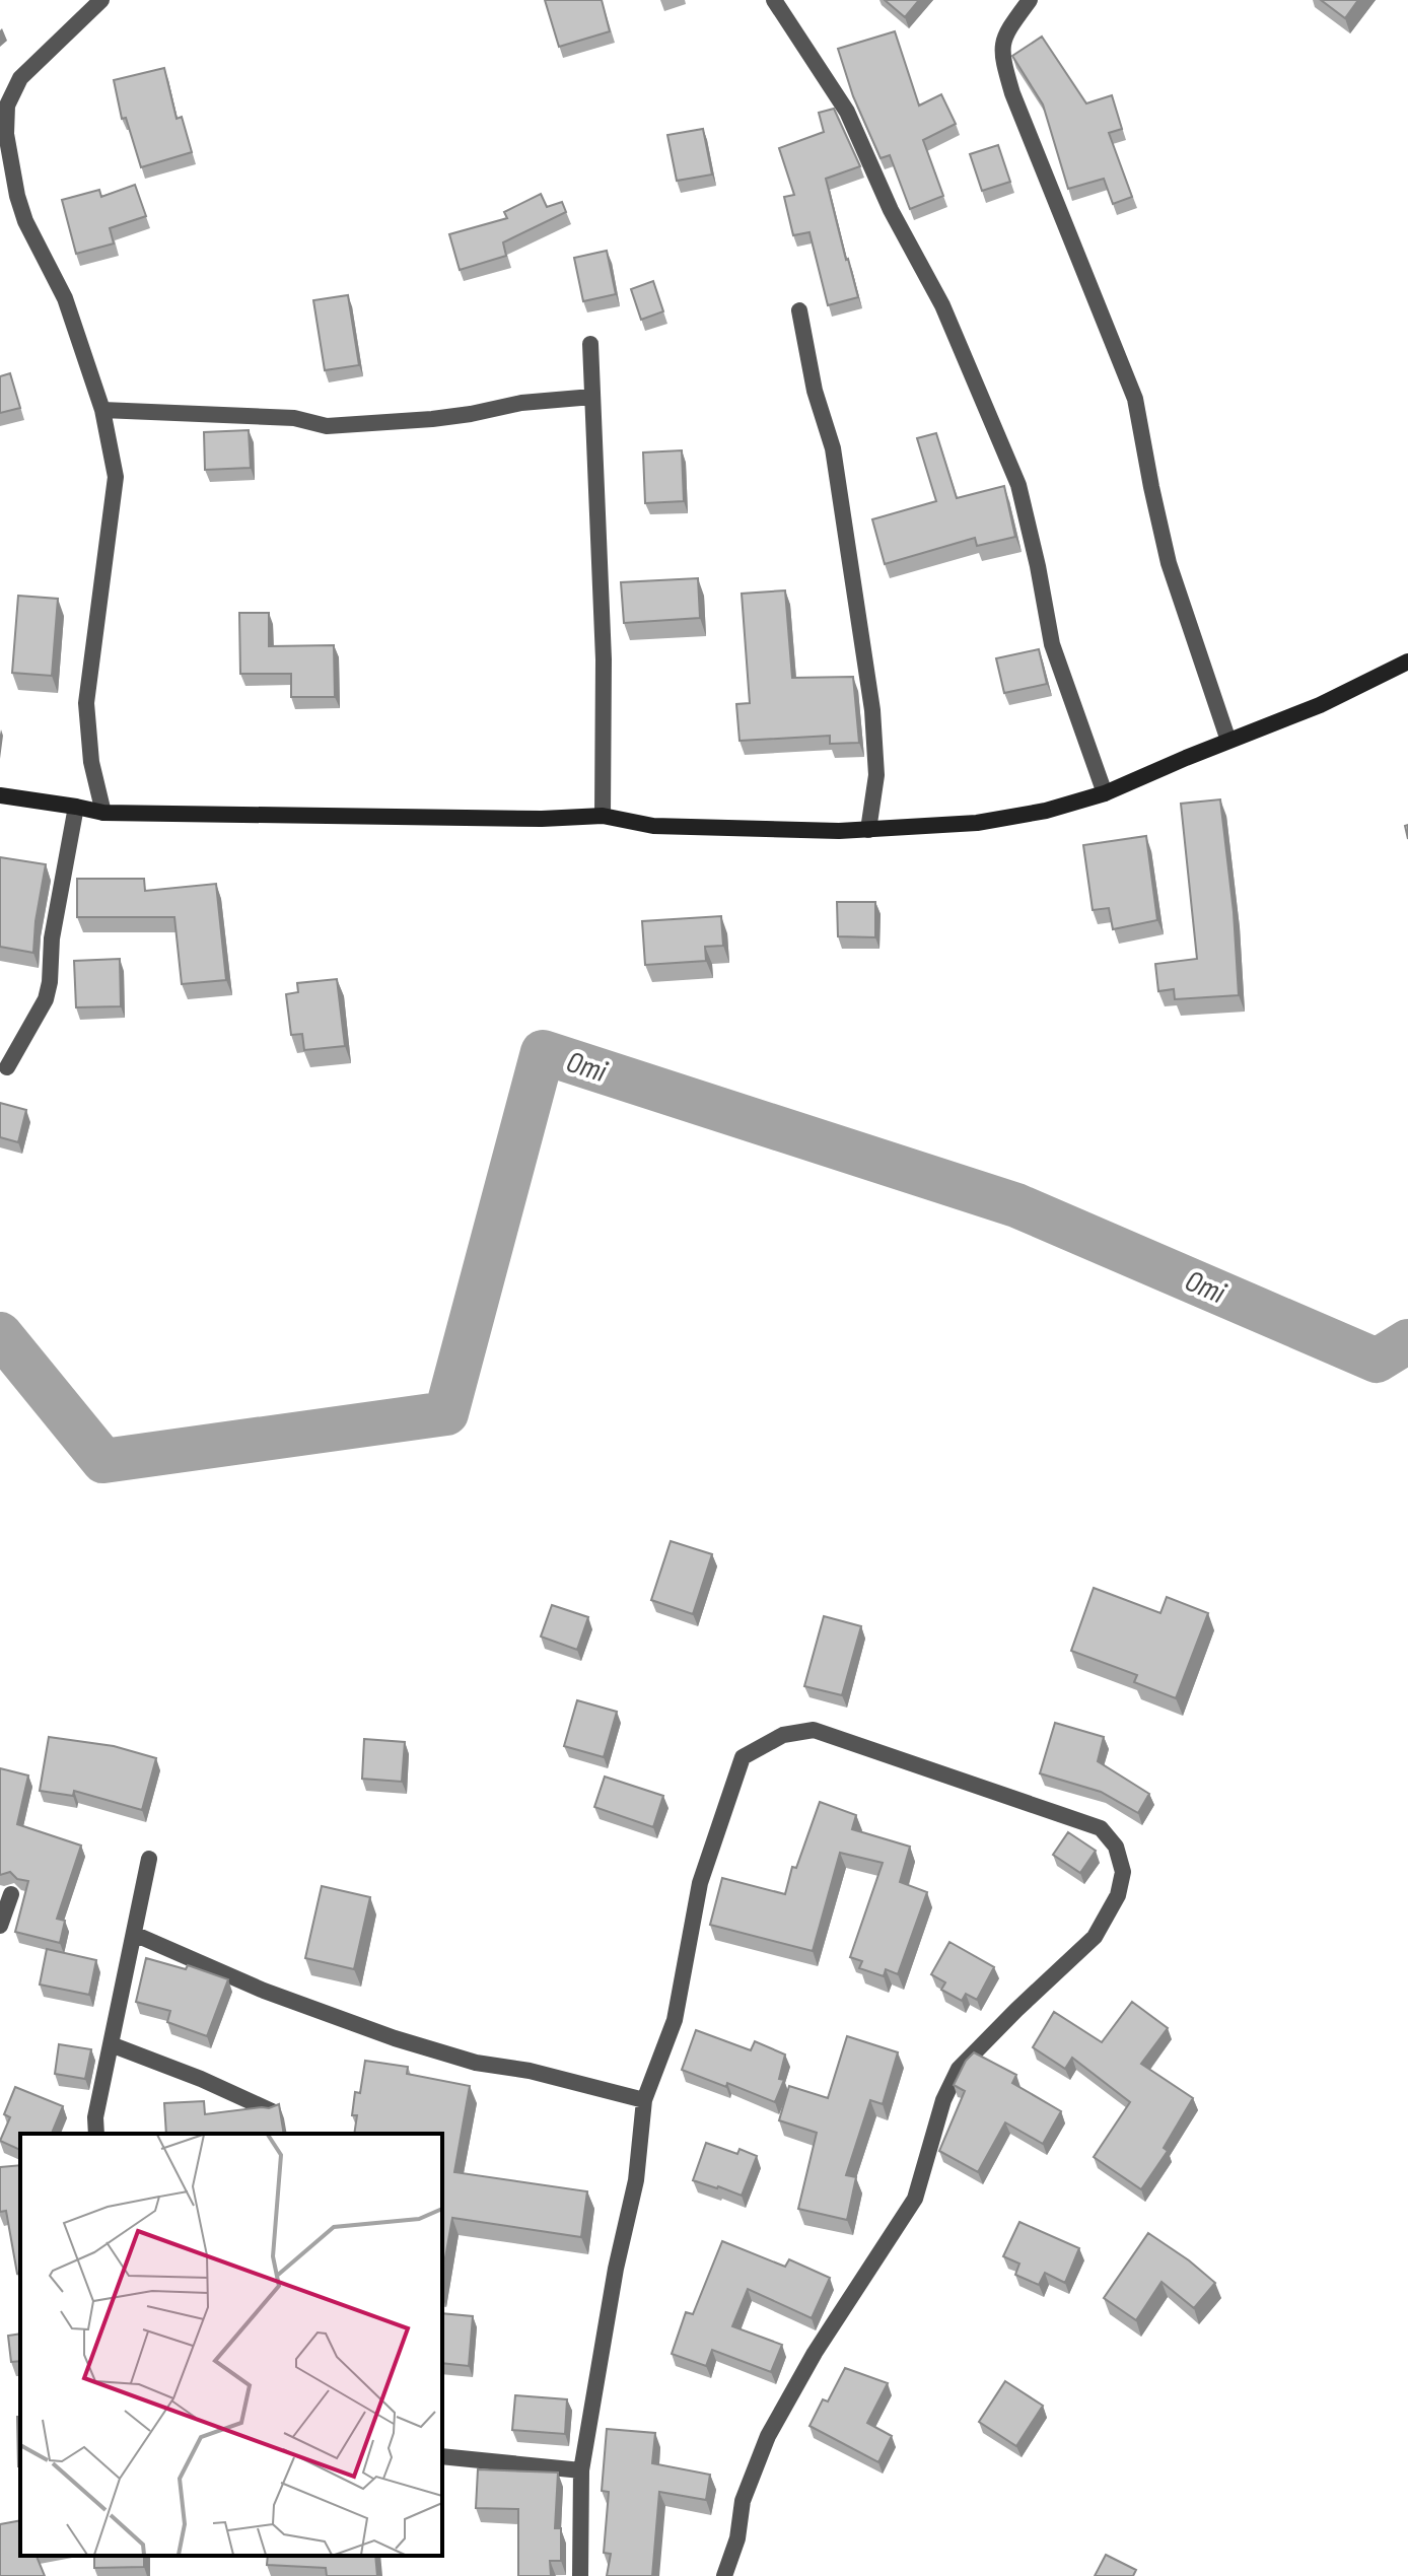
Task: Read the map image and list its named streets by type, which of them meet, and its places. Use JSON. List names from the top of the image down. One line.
{"water":["Omi"]}
